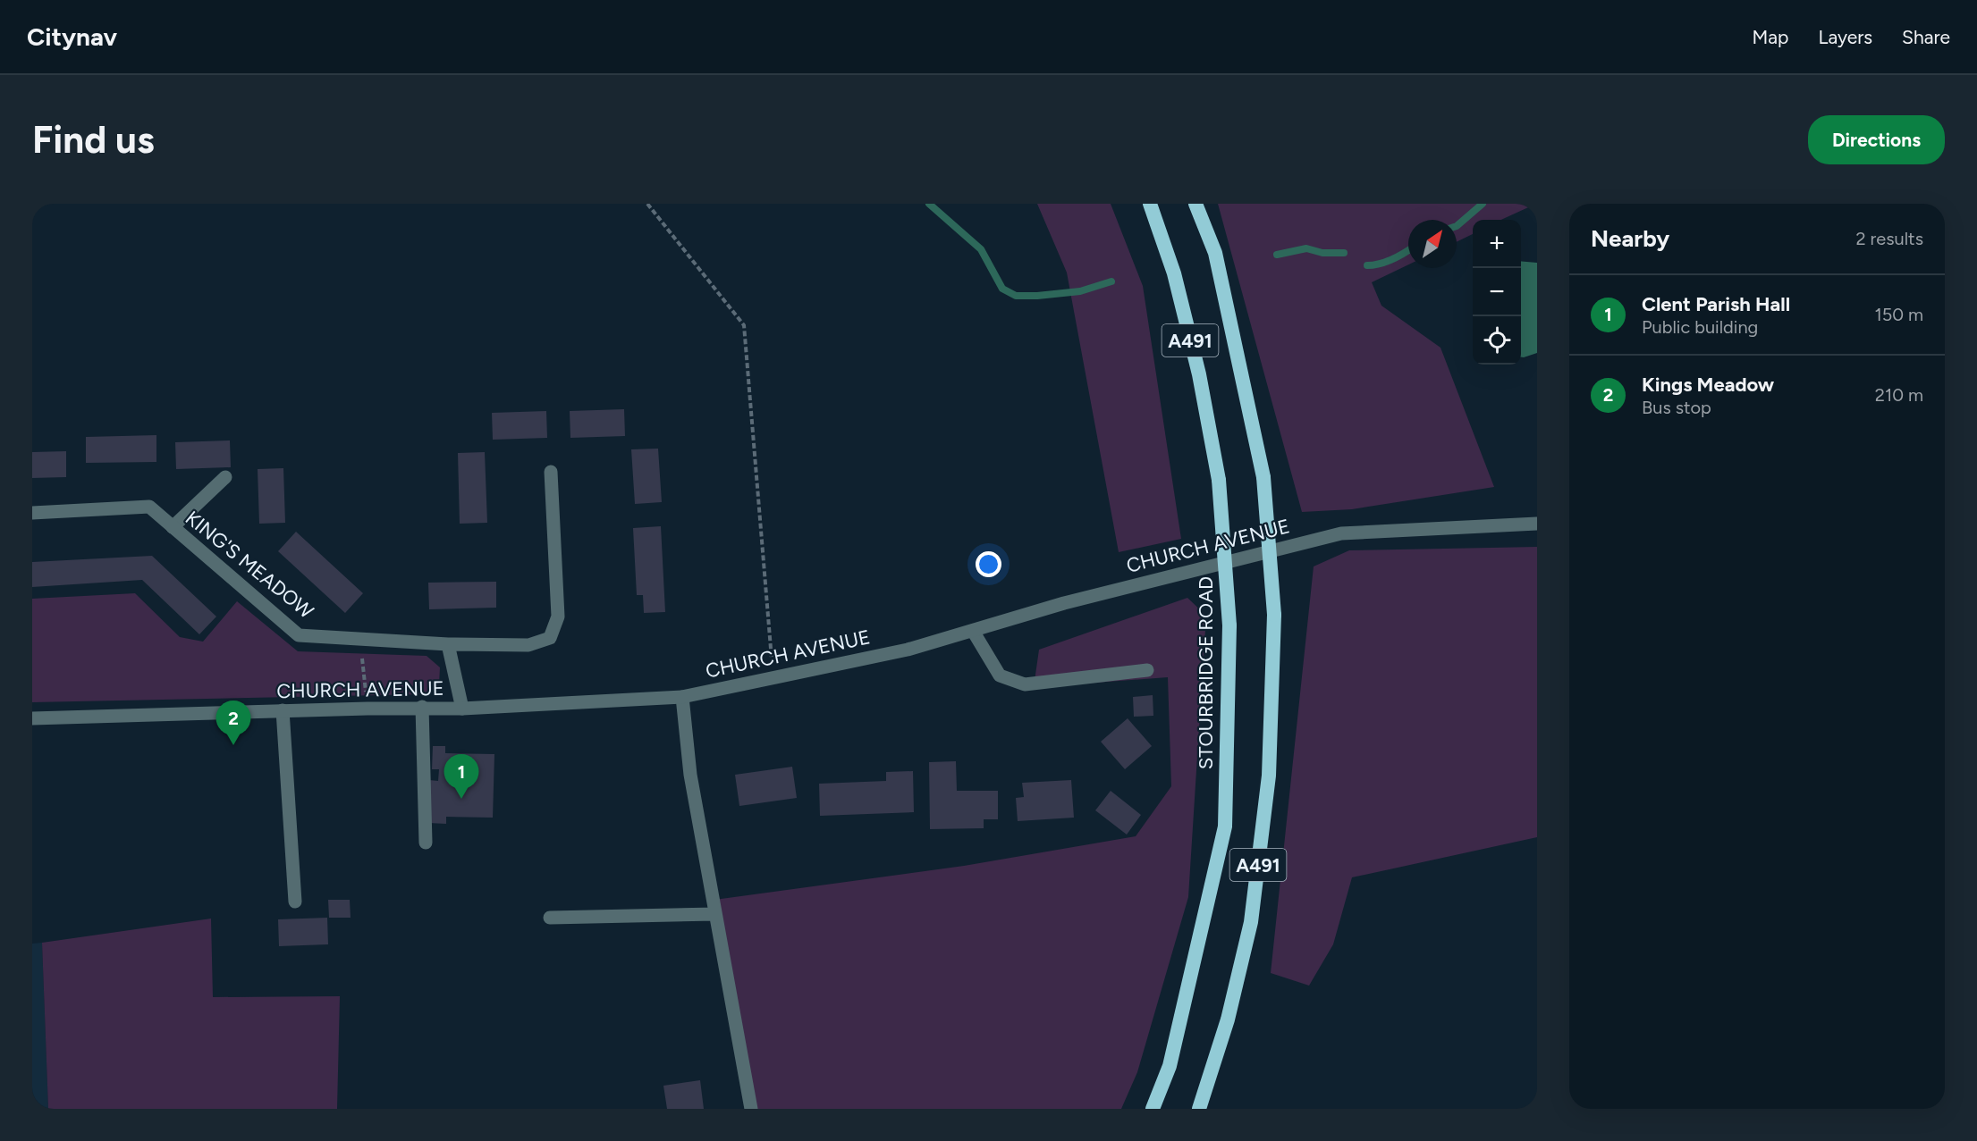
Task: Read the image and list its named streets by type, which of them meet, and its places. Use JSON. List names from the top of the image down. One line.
{"streets":{"highway":["A491","STOURBRIDGE ROAD"],"street":["CHURCH AVENUE","KING'S MEADOW"]},"north":"top right","page":{"header":"Citynav","nav":["Map","Layers","Share"],"buttons":"Directions","title":"Find us","heading":["Nearby","2 results"],"map_buttons":["+","−"],"list":[{"mark":"1","name":"Clent Parish Hall","note":"Public building","value":"150 m"},{"mark":"2","name":"Kings Meadow","note":"Bus stop","value":"210 m"}],"pins":["2","1"]}}
